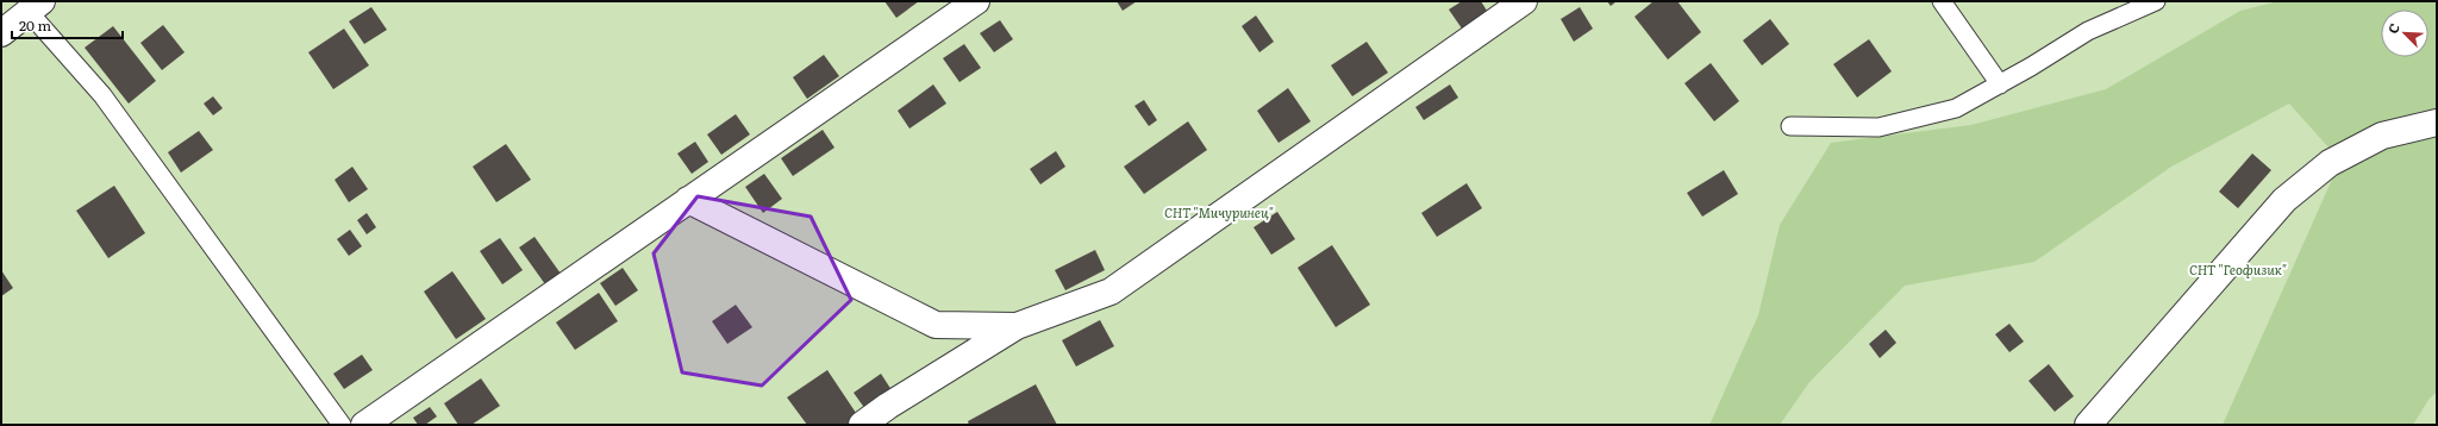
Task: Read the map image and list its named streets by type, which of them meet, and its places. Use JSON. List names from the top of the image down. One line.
{"parks":["СНТ \"Мичуринец\"","СНТ \"Геофизик\""],"scale_bar":"20 m","north":"top left"}
